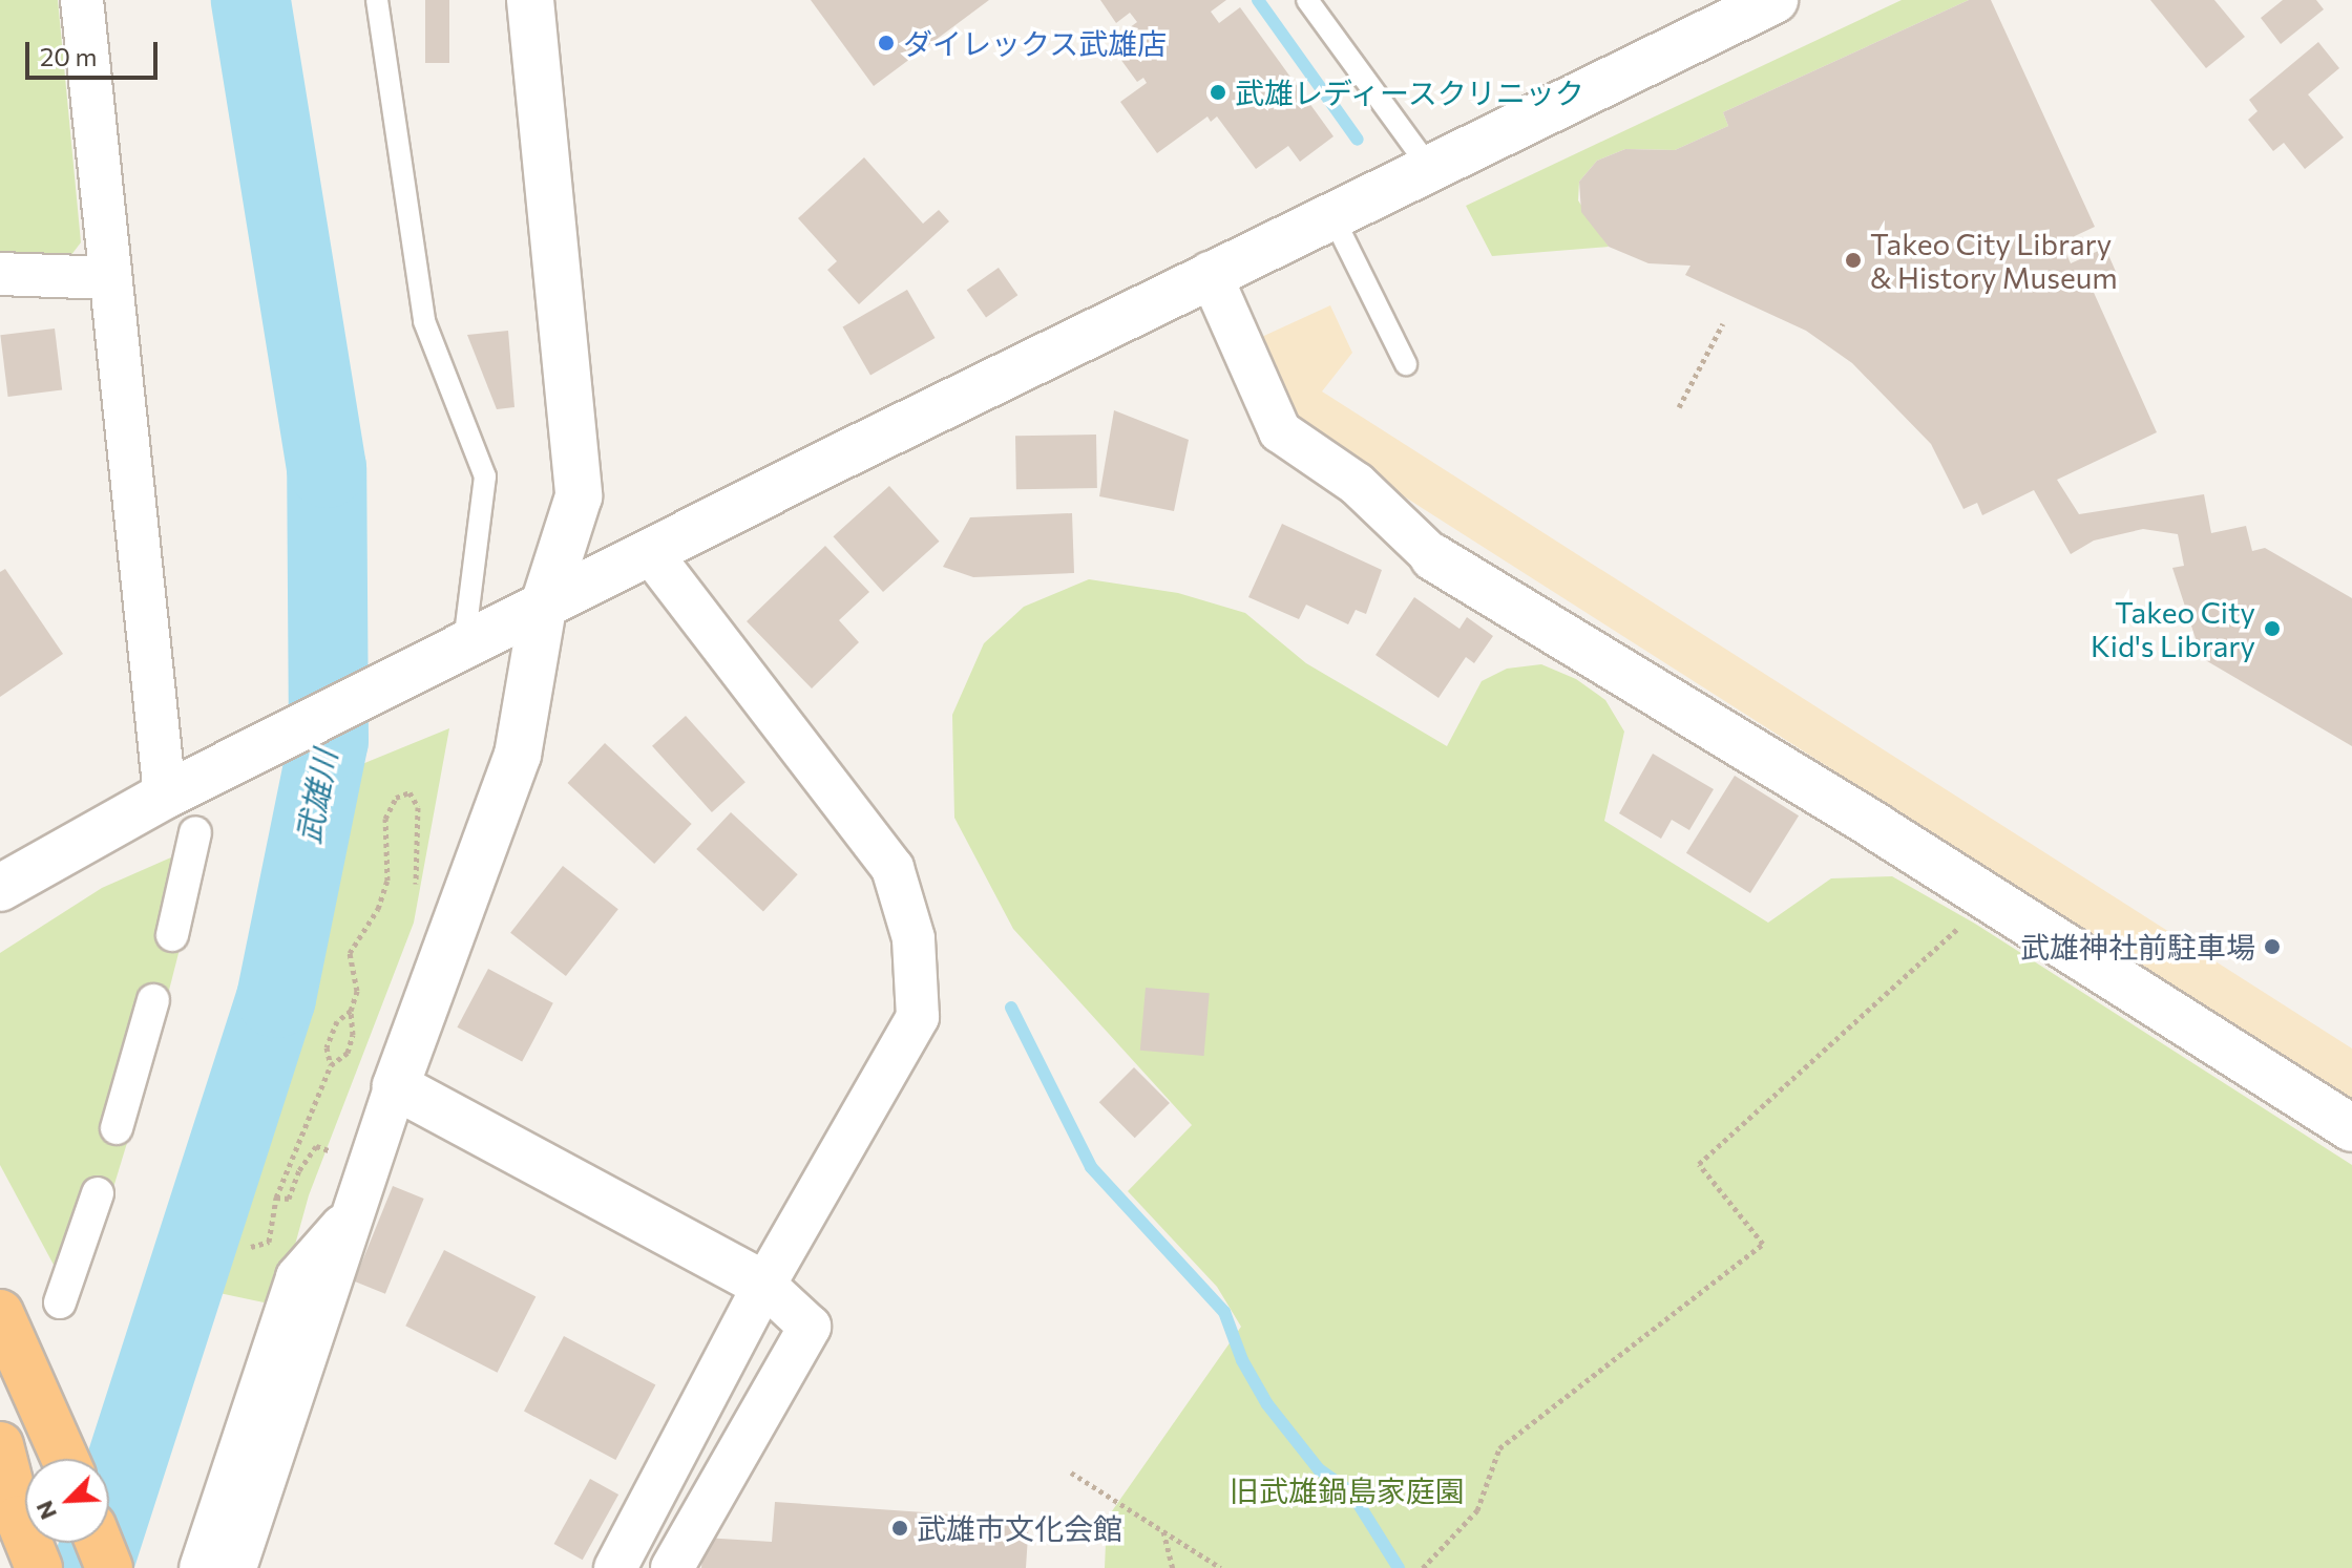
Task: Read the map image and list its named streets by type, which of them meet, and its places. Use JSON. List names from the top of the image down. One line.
{"water":["武雄川"],"parks":["旧武雄鍋島家庭園"],"places":["ダイレックス武雄店","武雄レディースクリニック","Takeo City Library & History Museum","Takeo City Kid's Library","武雄神社前駐車場","武雄市文化会館"],"scale_bar":"20 m","north":"bottom left"}
